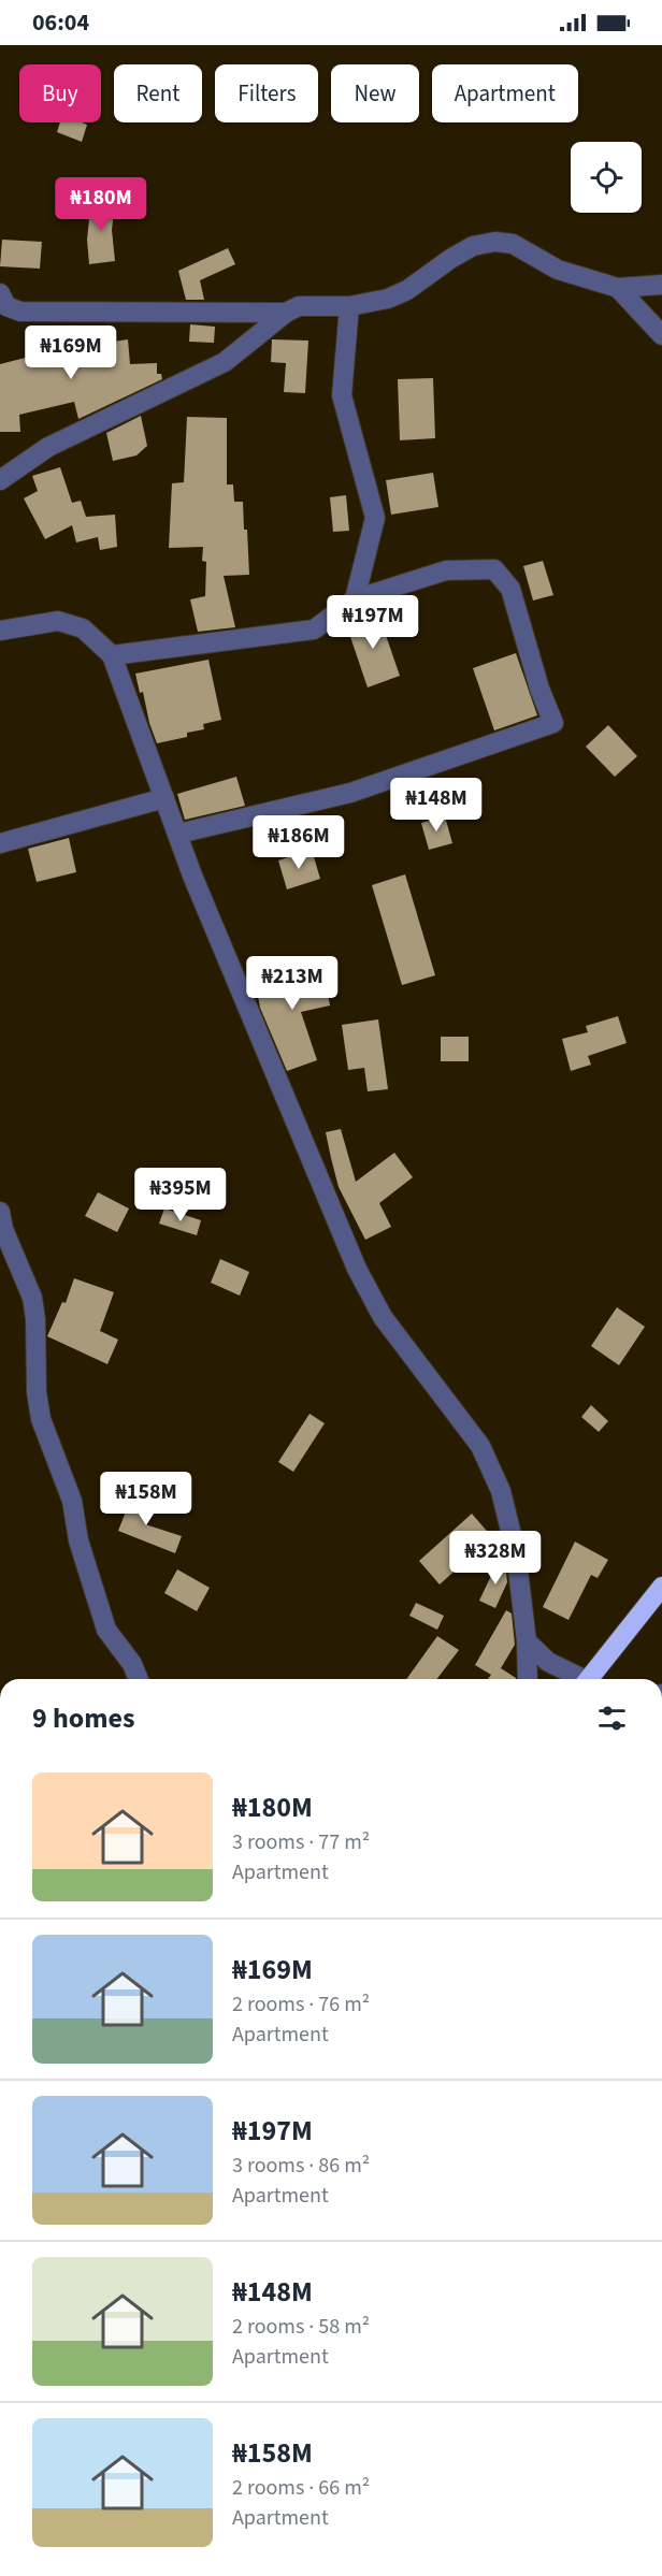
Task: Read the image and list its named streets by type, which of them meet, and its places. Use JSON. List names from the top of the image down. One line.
{"page":{"status":"06:04","chip":["Buy","Rent","Filters","New","Apartment"],"price":["₦180M","₦169M","₦197M","₦148M","₦186M","₦213M","₦395M","₦158M","₦328M"],"heading":"9 homes","list":[{"name":"₦180M","note":"3 rooms · 77 m² · Apartment"},{"name":"₦169M","note":"2 rooms · 76 m² · Apartment"},{"name":"₦197M","note":"3 rooms · 86 m² · Apartment"},{"name":"₦148M","note":"2 rooms · 58 m² · Apartment"},{"name":"₦158M","note":"2 rooms · 66 m² · Apartment"}]}}
